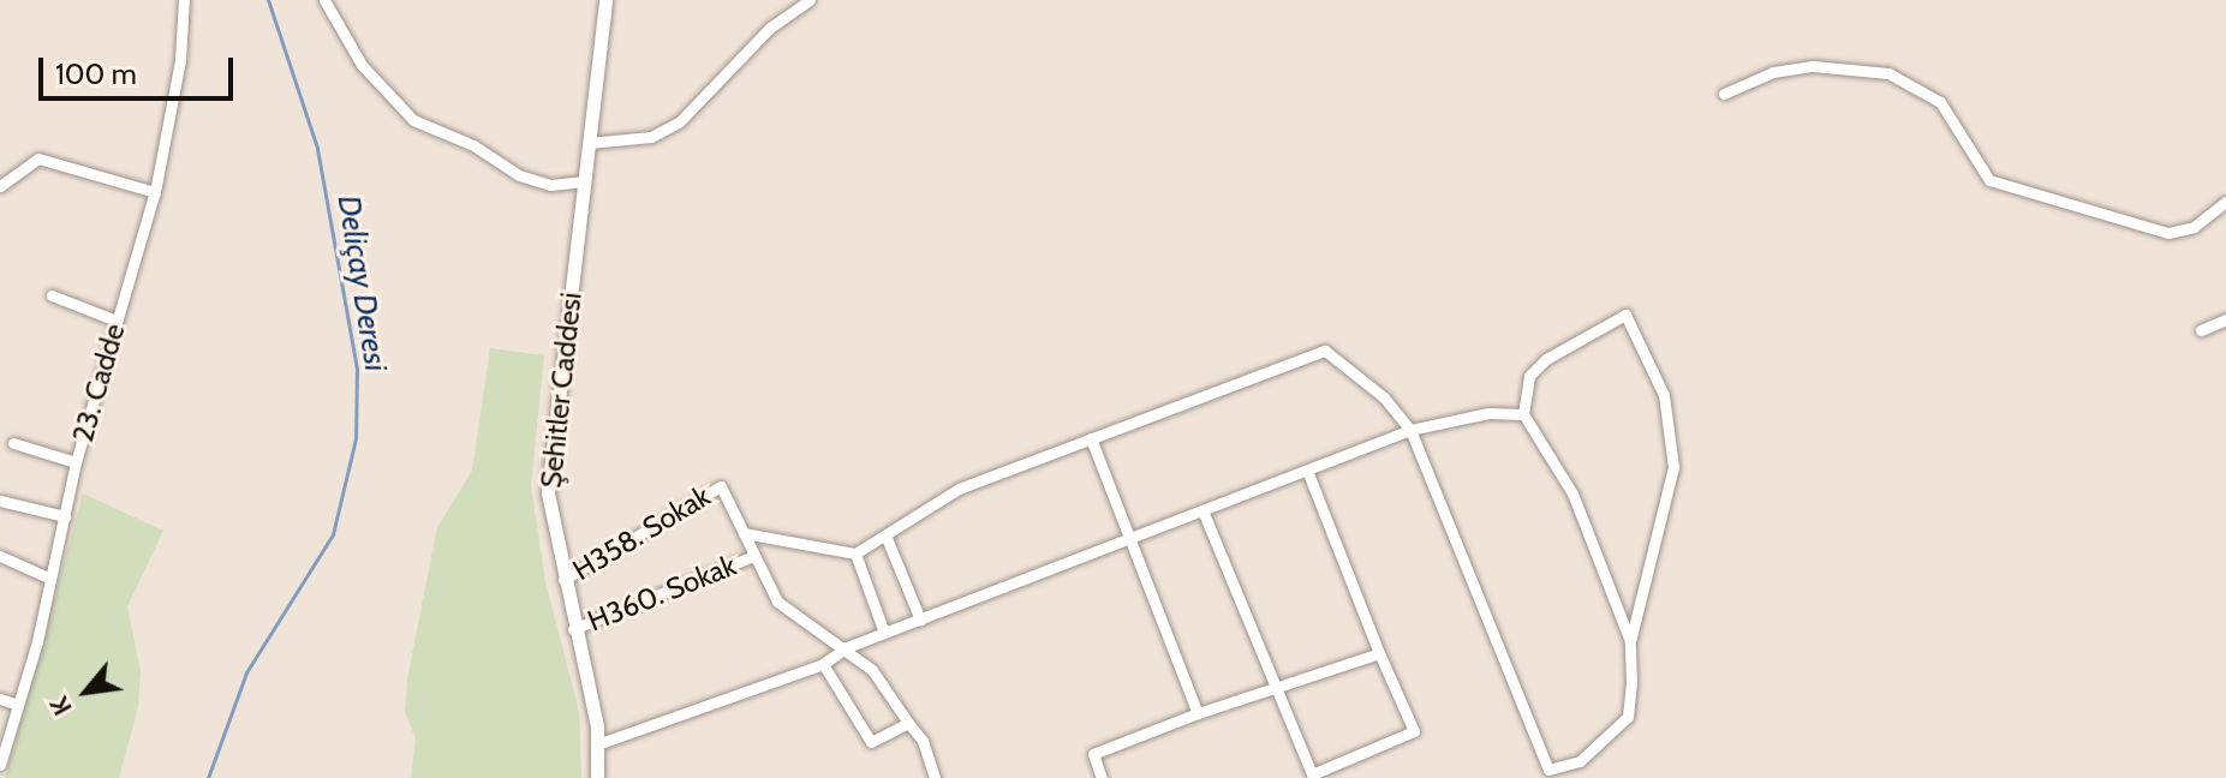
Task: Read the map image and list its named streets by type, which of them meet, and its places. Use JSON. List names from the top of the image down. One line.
{"streets":{"street":["23. Cadde","Şehitler Caddesi","H358. Sokak","H360. Sokak"]},"crossings":[["Şehitler Caddesi","H358. Sokak"],["Şehitler Caddesi","H360. Sokak"]],"water":["Deliçay Deresi"],"scale_bar":"100 m","north":"bottom left"}
